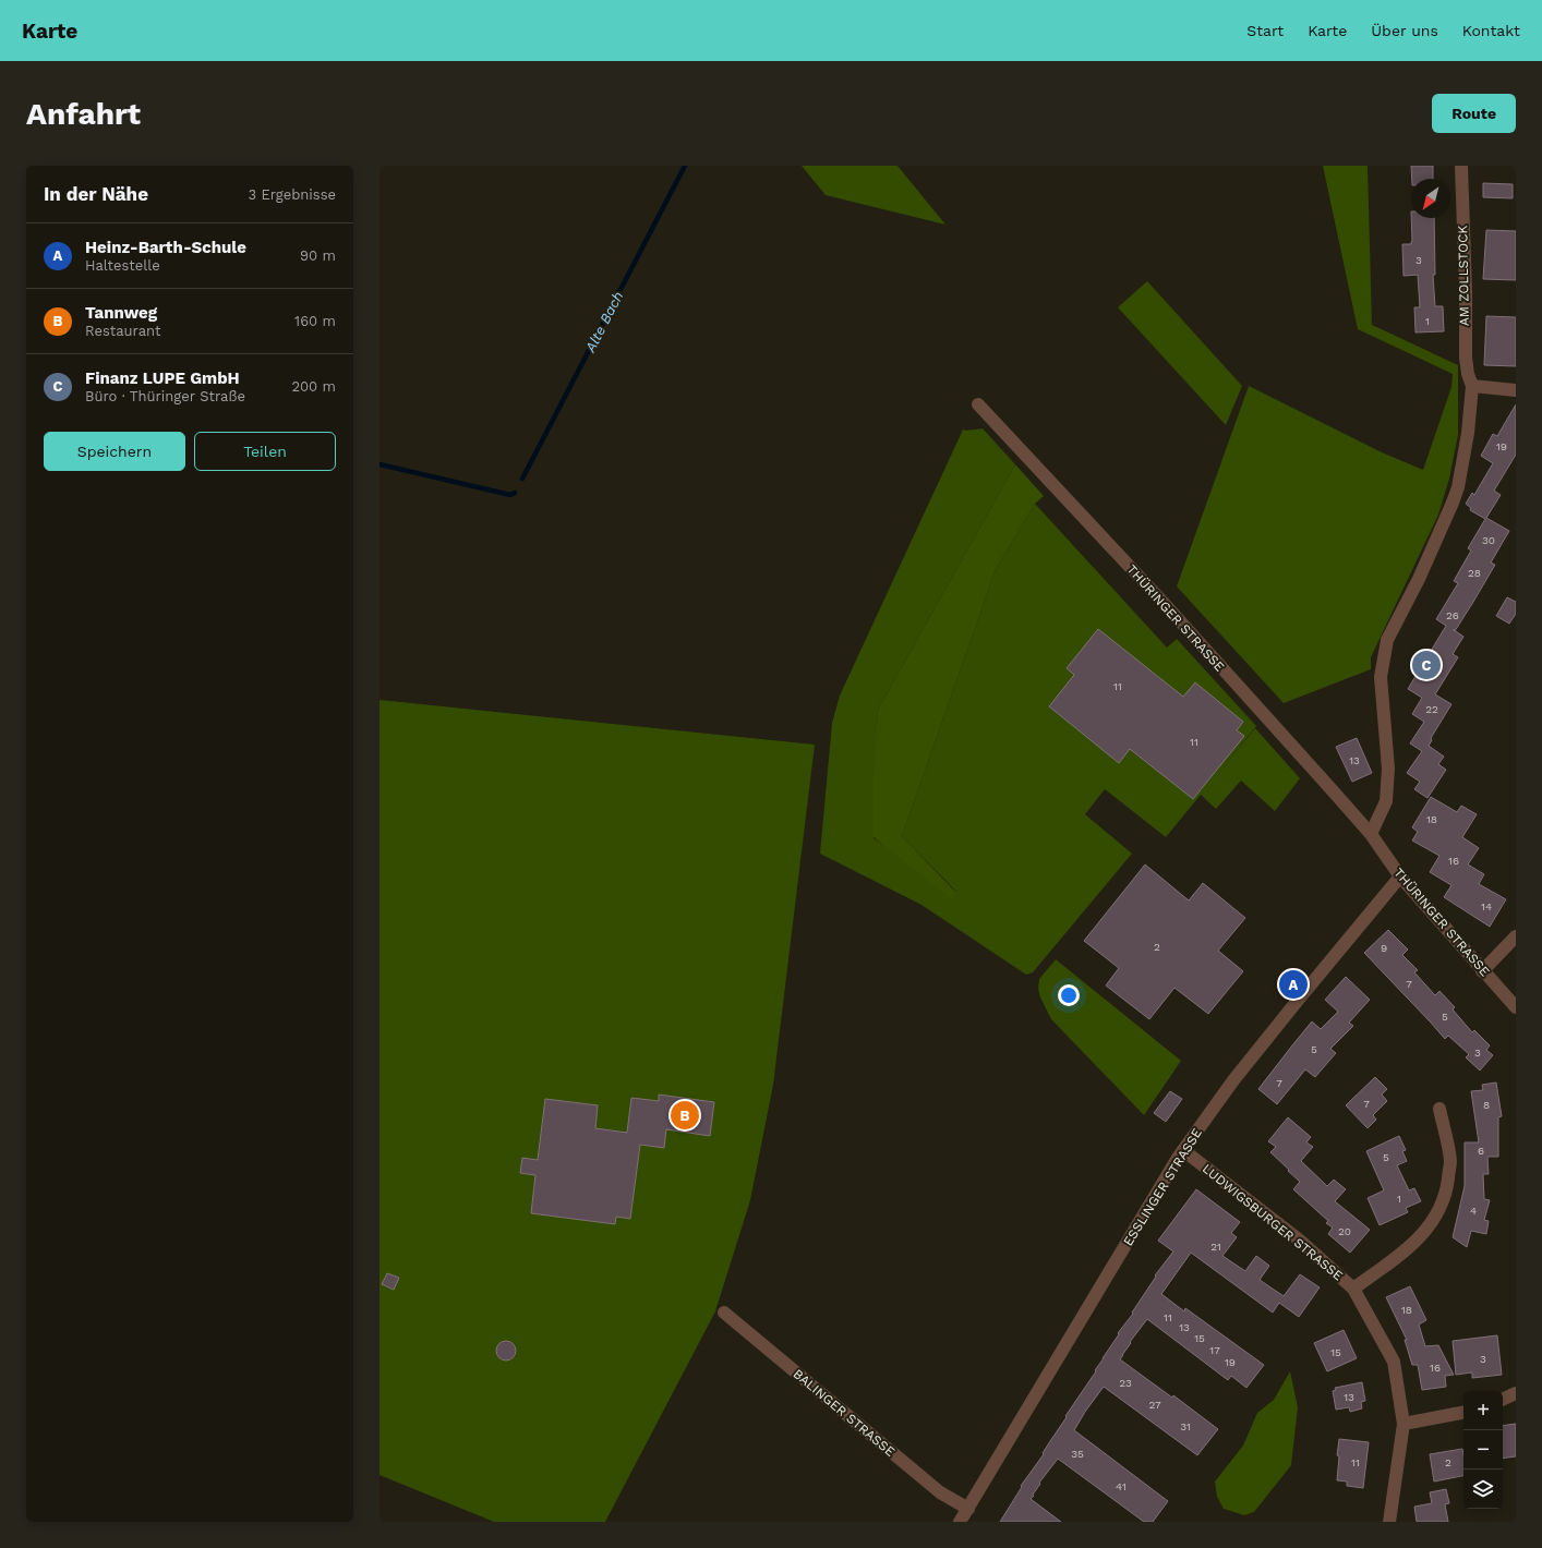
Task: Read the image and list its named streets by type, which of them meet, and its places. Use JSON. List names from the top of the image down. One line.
{"streets":{"street":["AM ZOLLSTOCK","THÜRINGER STRASSE","ESSLINGER STRASSE","LUDWIGSBURGER STRASSE","BALINGER STRASSE"]},"crossings":[["THÜRINGER STRASSE","ESSLINGER STRASSE"],["ESSLINGER STRASSE","LUDWIGSBURGER STRASSE"],["ESSLINGER STRASSE","BALINGER STRASSE"]],"water":["Alte Bach"],"house_numbers":["3","1","19","30","28","26","11","22","11","13","18","16","14","2","9","7","5","5","3","7","7","8","6","5","1","4","20","21","18","11","13","15","17","15","3","19","16","23","13","27","31","35","11","2","41"],"north":"bottom left","page":{"header":"Karte","nav":["Start","Karte","Über uns","Kontakt"],"buttons":["Route",["Speichern","Teilen"]],"title":"Anfahrt","heading":["In der Nähe","3 Ergebnisse"],"list":[{"mark":"A","name":"Heinz-Barth-Schule","note":"Haltestelle","value":"90 m"},{"mark":"B","name":"Tannweg","note":"Restaurant","value":"160 m"},{"mark":"C","name":"Finanz LUPE GmbH","note":"Büro · Thüringer Straße","value":"200 m"}],"pins":["C","A","B"],"map_buttons":["+","−"]}}
